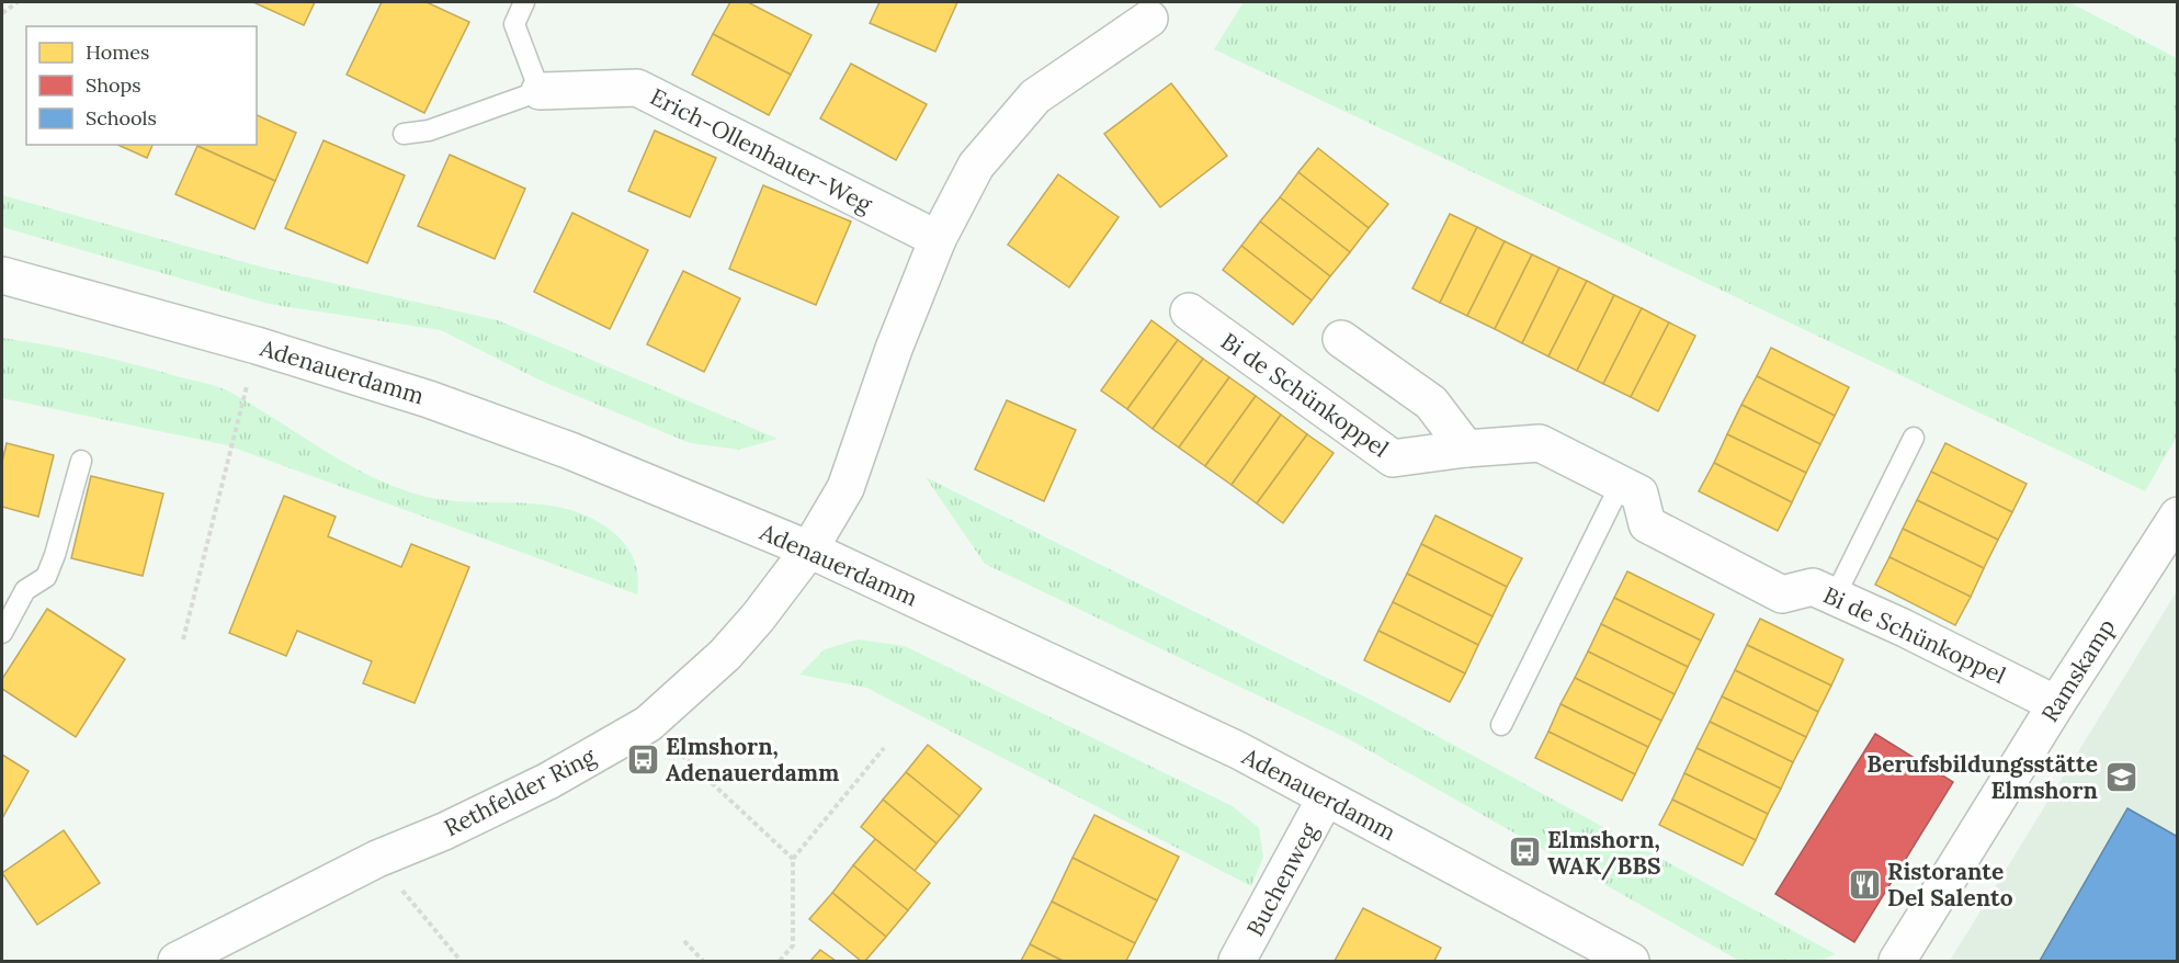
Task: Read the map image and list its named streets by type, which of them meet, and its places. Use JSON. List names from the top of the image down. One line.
{"streets":{"street":["Erich-Ollenhauer-Weg","Adenauerdamm","Bi de Schünkoppel","Ramskamp","Rethfelder Ring","Buchenweg"]},"crossings":[["Adenauerdamm","Rethfelder Ring"],["Adenauerdamm","Buchenweg"],["Bi de Schünkoppel","Ramskamp"]],"places":{"bus stop":["Elmshorn, Adenauerdamm","Elmshorn, WAK/BBS"],"school or university":["Berufsbildungsstätte Elmshorn"],"restaurant":["Ristorante Del Salento"]},"legend":["Homes","Shops","Schools"]}
